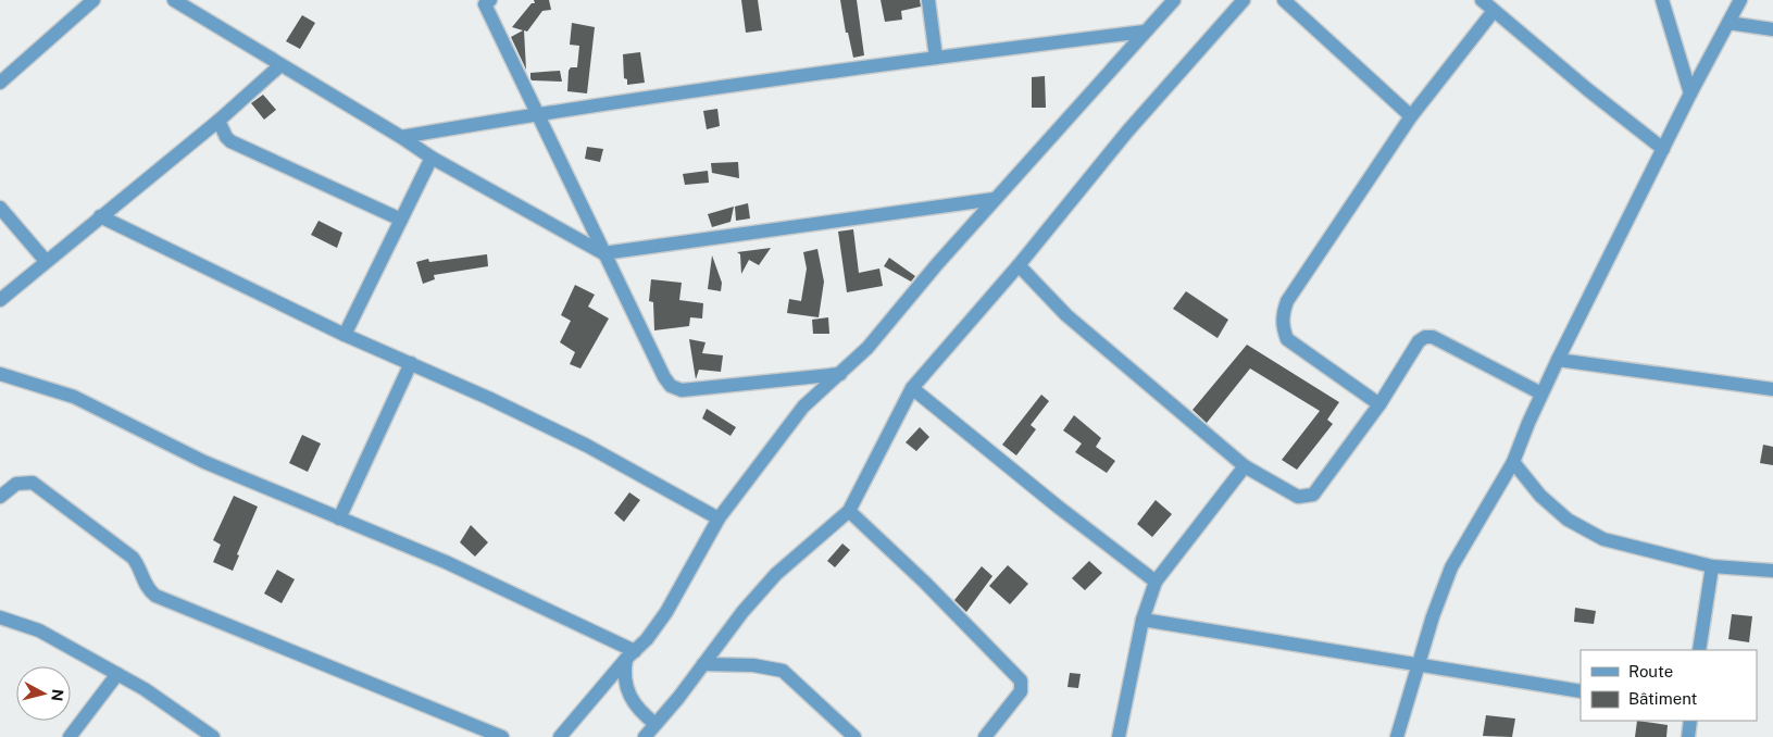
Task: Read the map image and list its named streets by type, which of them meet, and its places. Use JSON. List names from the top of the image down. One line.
{"legend":["Route","Bâtiment"],"north":"right"}
